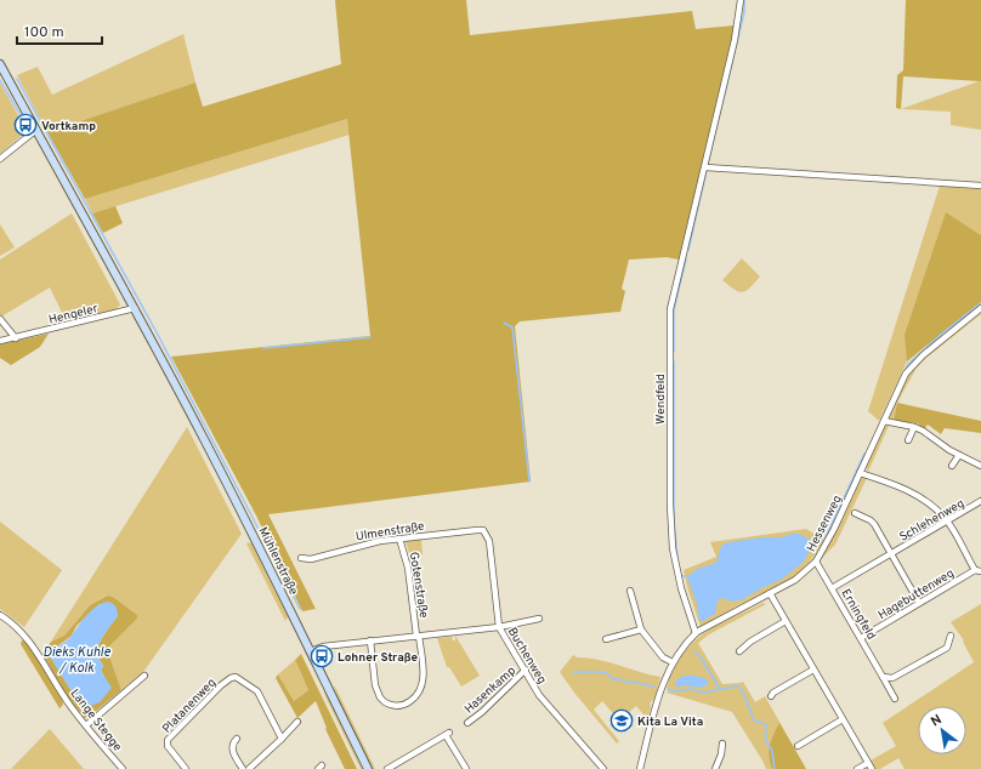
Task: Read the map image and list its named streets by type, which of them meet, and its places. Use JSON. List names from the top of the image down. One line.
{"streets":{"main road":["Mühlenstraße"],"street":["Hengeler","Wendfeld","Schlehenweg","Hessenweg","Ulmenstraße","Gotenstraße","Hagebuttenweg","Erningfeld","Buchenweg","Hasenkamp","Platanenweg","Lange Stegge"]},"crossings":[["Hengeler","Mühlenstraße"],["Wendfeld","Hessenweg"],["Schlehenweg","Hagebuttenweg"],["Schlehenweg","Erningfeld"],["Hessenweg","Erningfeld"],["Ulmenstraße","Gotenstraße"],["Ulmenstraße","Buchenweg"],["Hagebuttenweg","Erningfeld"],["Buchenweg","Hasenkamp"]],"water":["Dieks Kuhle / Kolk"],"places":{"bus stop":["Vortkamp","Lohner Straße"],"school or university":["Kita La Vita"]},"scale_bar":"100 m","north":"top left"}
